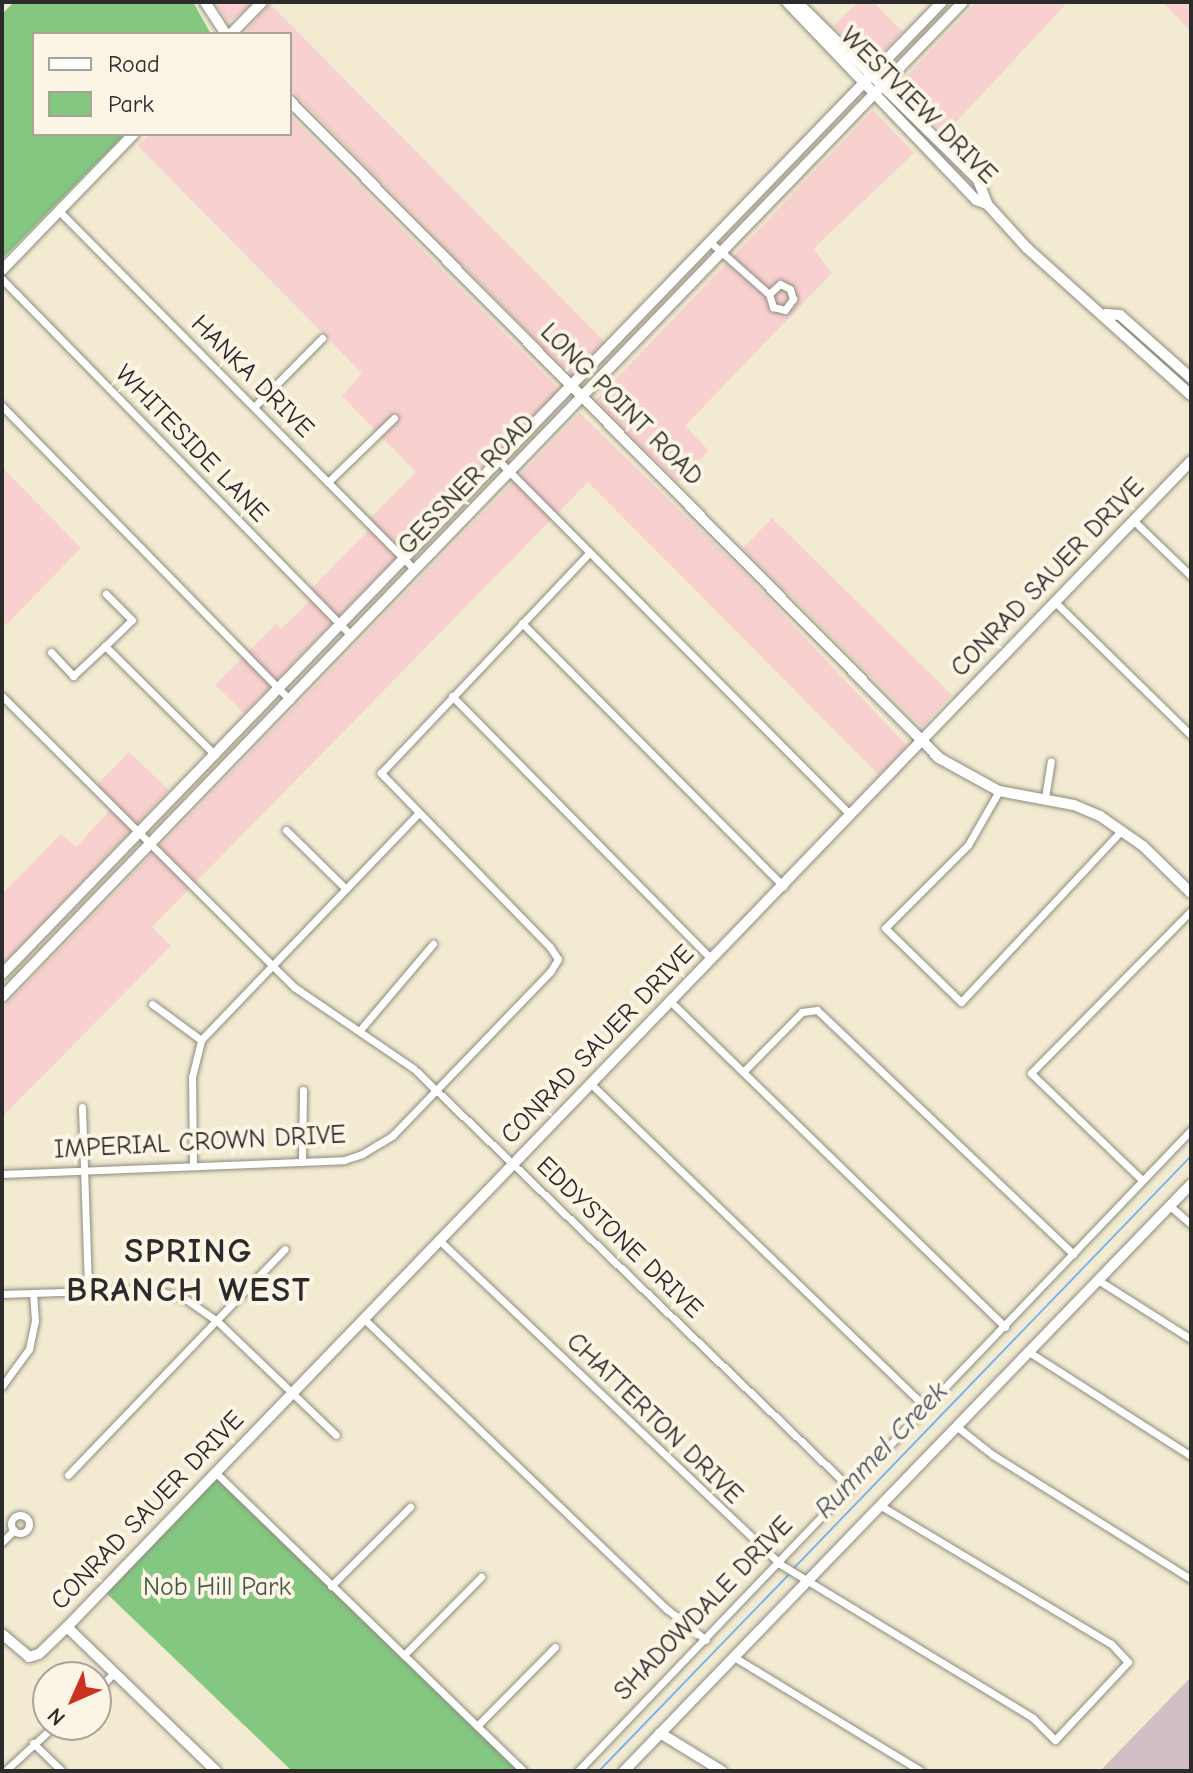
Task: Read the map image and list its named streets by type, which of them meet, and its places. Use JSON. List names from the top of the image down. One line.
{"streets":{"main road":["WESTVIEW DRIVE","LONG POINT ROAD","GESSNER ROAD","CONRAD SAUER DRIVE","SHADOWDALE DRIVE"],"street":["HANKA DRIVE","WHITESIDE LANE","IMPERIAL CROWN DRIVE","EDDYSTONE DRIVE","CHATTERTON DRIVE"]},"crossings":[["WESTVIEW DRIVE","GESSNER ROAD"],["HANKA DRIVE","GESSNER ROAD"],["LONG POINT ROAD","GESSNER ROAD"],["LONG POINT ROAD","CONRAD SAUER DRIVE"],["WHITESIDE LANE","GESSNER ROAD"],["GESSNER ROAD","EDDYSTONE DRIVE"],["CONRAD SAUER DRIVE","EDDYSTONE DRIVE"],["CONRAD SAUER DRIVE","CHATTERTON DRIVE"],["IMPERIAL CROWN DRIVE","EDDYSTONE DRIVE"],["EDDYSTONE DRIVE","SHADOWDALE DRIVE"],["CHATTERTON DRIVE","SHADOWDALE DRIVE"]],"districts":["SPRING BRANCH WEST"],"water":["Rummel Creek"],"parks":["Nob Hill Park"],"legend":["Road","Park"],"north":"bottom left"}
